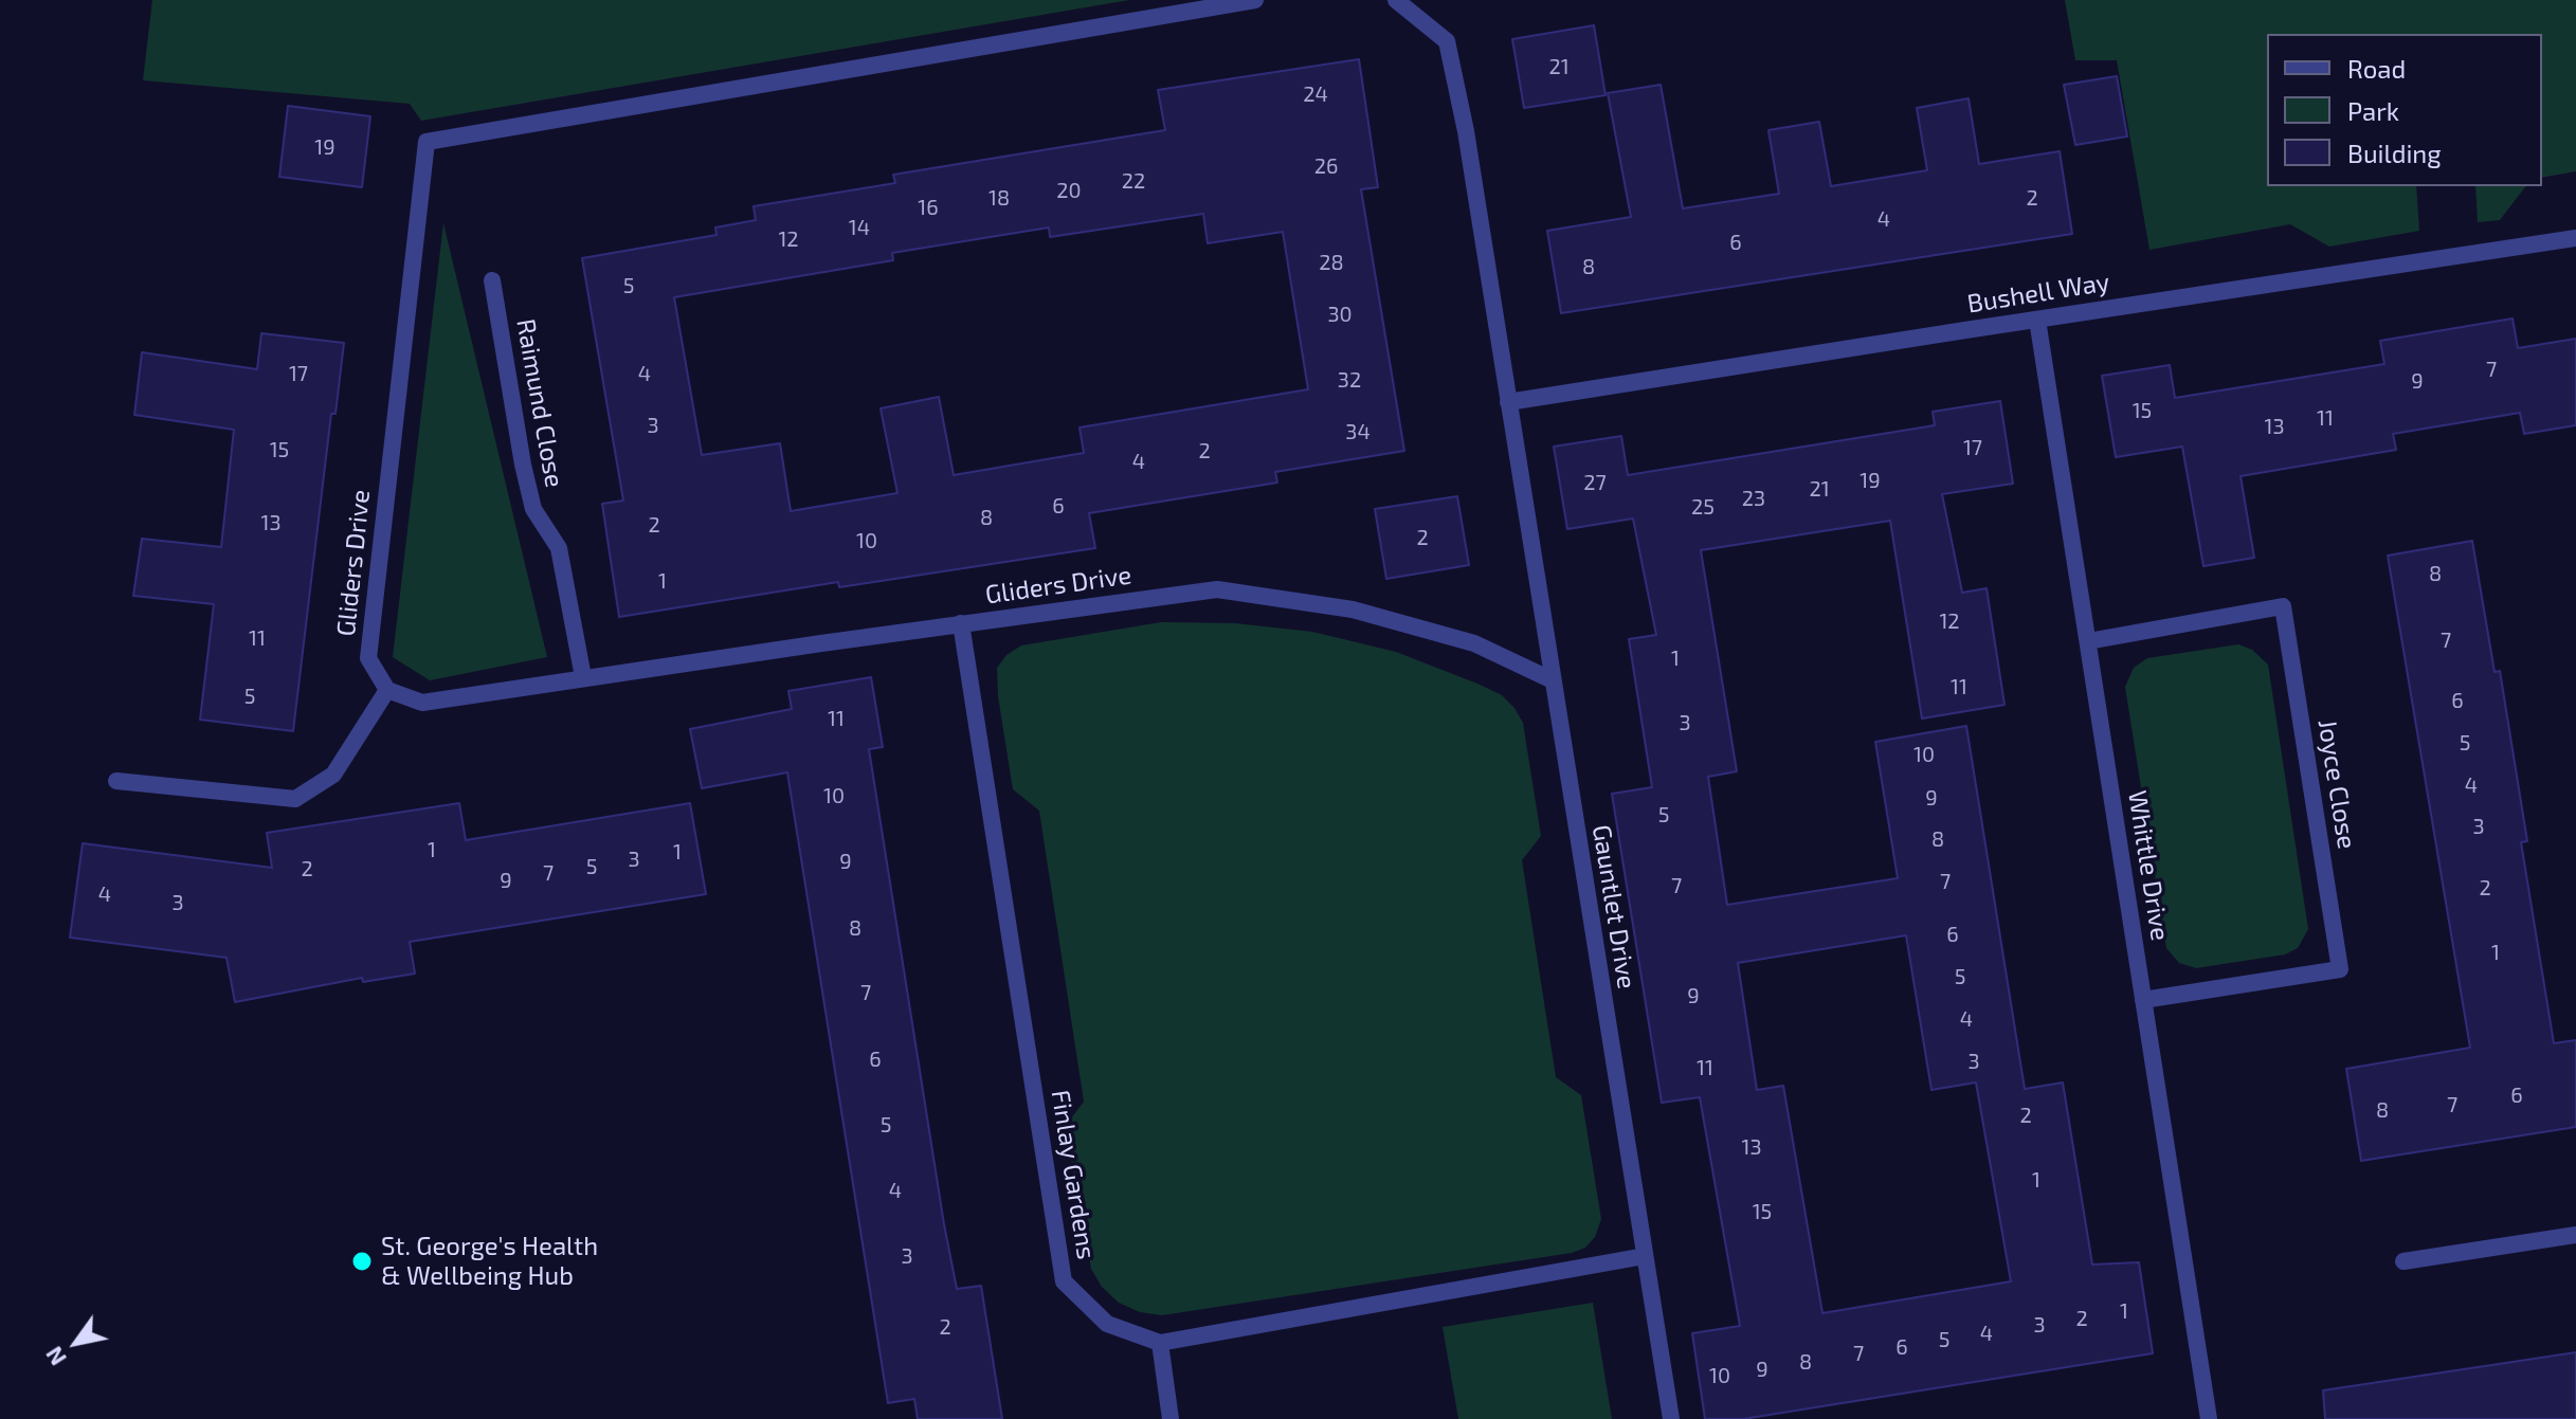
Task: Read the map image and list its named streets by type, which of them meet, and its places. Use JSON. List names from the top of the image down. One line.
{"streets":{"street":["Bushell Way","Raimund Close","Gliders Drive","Joyce Close","Whittle Drive","Gauntlet Drive","Finlay Gardens"]},"crossings":[["Bushell Way","Whittle Drive"],["Bushell Way","Gauntlet Drive"],["Raimund Close","Gliders Drive"],["Gliders Drive","Gauntlet Drive"],["Gliders Drive","Finlay Gardens"],["Joyce Close","Whittle Drive"],["Gauntlet Drive","Finlay Gardens"]],"places":["St. George's Health & Wellbeing Hub"],"house_numbers":["21","24","19","26","22","20","18","2","16","4","14","12","6","28","8","5","30","7","17","4","32","9","15","11","3","13","34","17","15","2","4","19","27","21","23","6","25","8","13","2","2","10","8","1","12","11","7","1","11","5","6","11","3","5","10","4","10","9","5","3","8","1","1","3","9","5","2","7","9","7","7","2","4","3","8","6","1","5","7","9","4","6","3","11","6","7","8","2","5","13","1","4","15","3","1","2","3","2","4","5","6","7","8","9","10"],"legend":["Road","Park","Building"],"north":"bottom left"}
